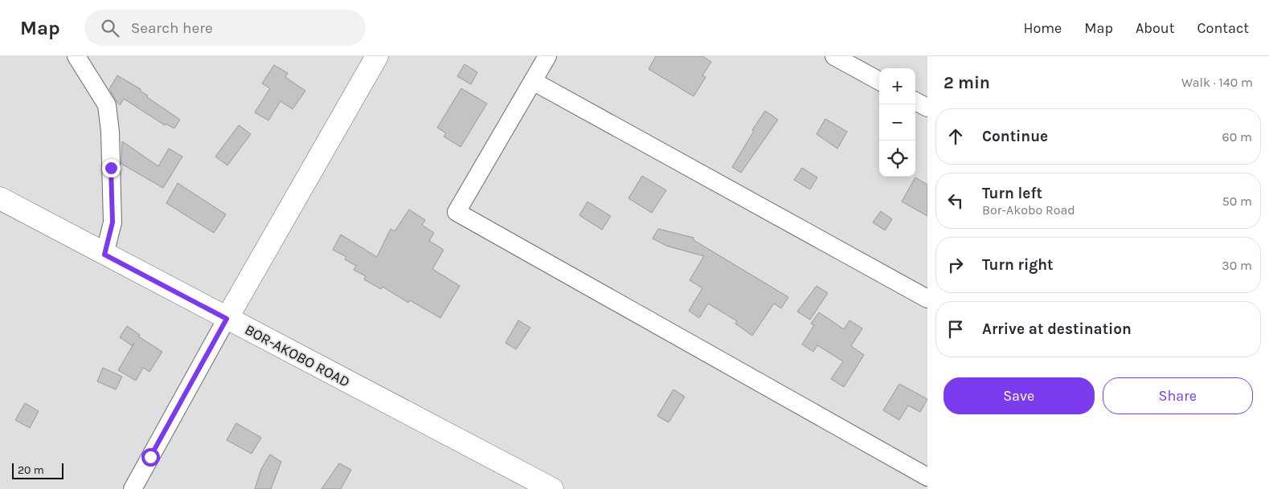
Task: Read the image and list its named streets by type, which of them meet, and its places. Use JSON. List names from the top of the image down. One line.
{"streets":{"street":["BOR-AKOBO ROAD"]},"scale_bar":"20 m","page":{"header":"Map","search":"Search here","nav":["Home","Map","About","Contact"],"heading":["2 min","Walk · 140 m"],"map_buttons":["+","−"],"list":[["Continue","60 m"],["Turn left","Bor-Akobo Road","50 m"],["Turn right","30 m"],"Arrive at destination"],"buttons":["Save","Share"],"scale":"20 m"}}
